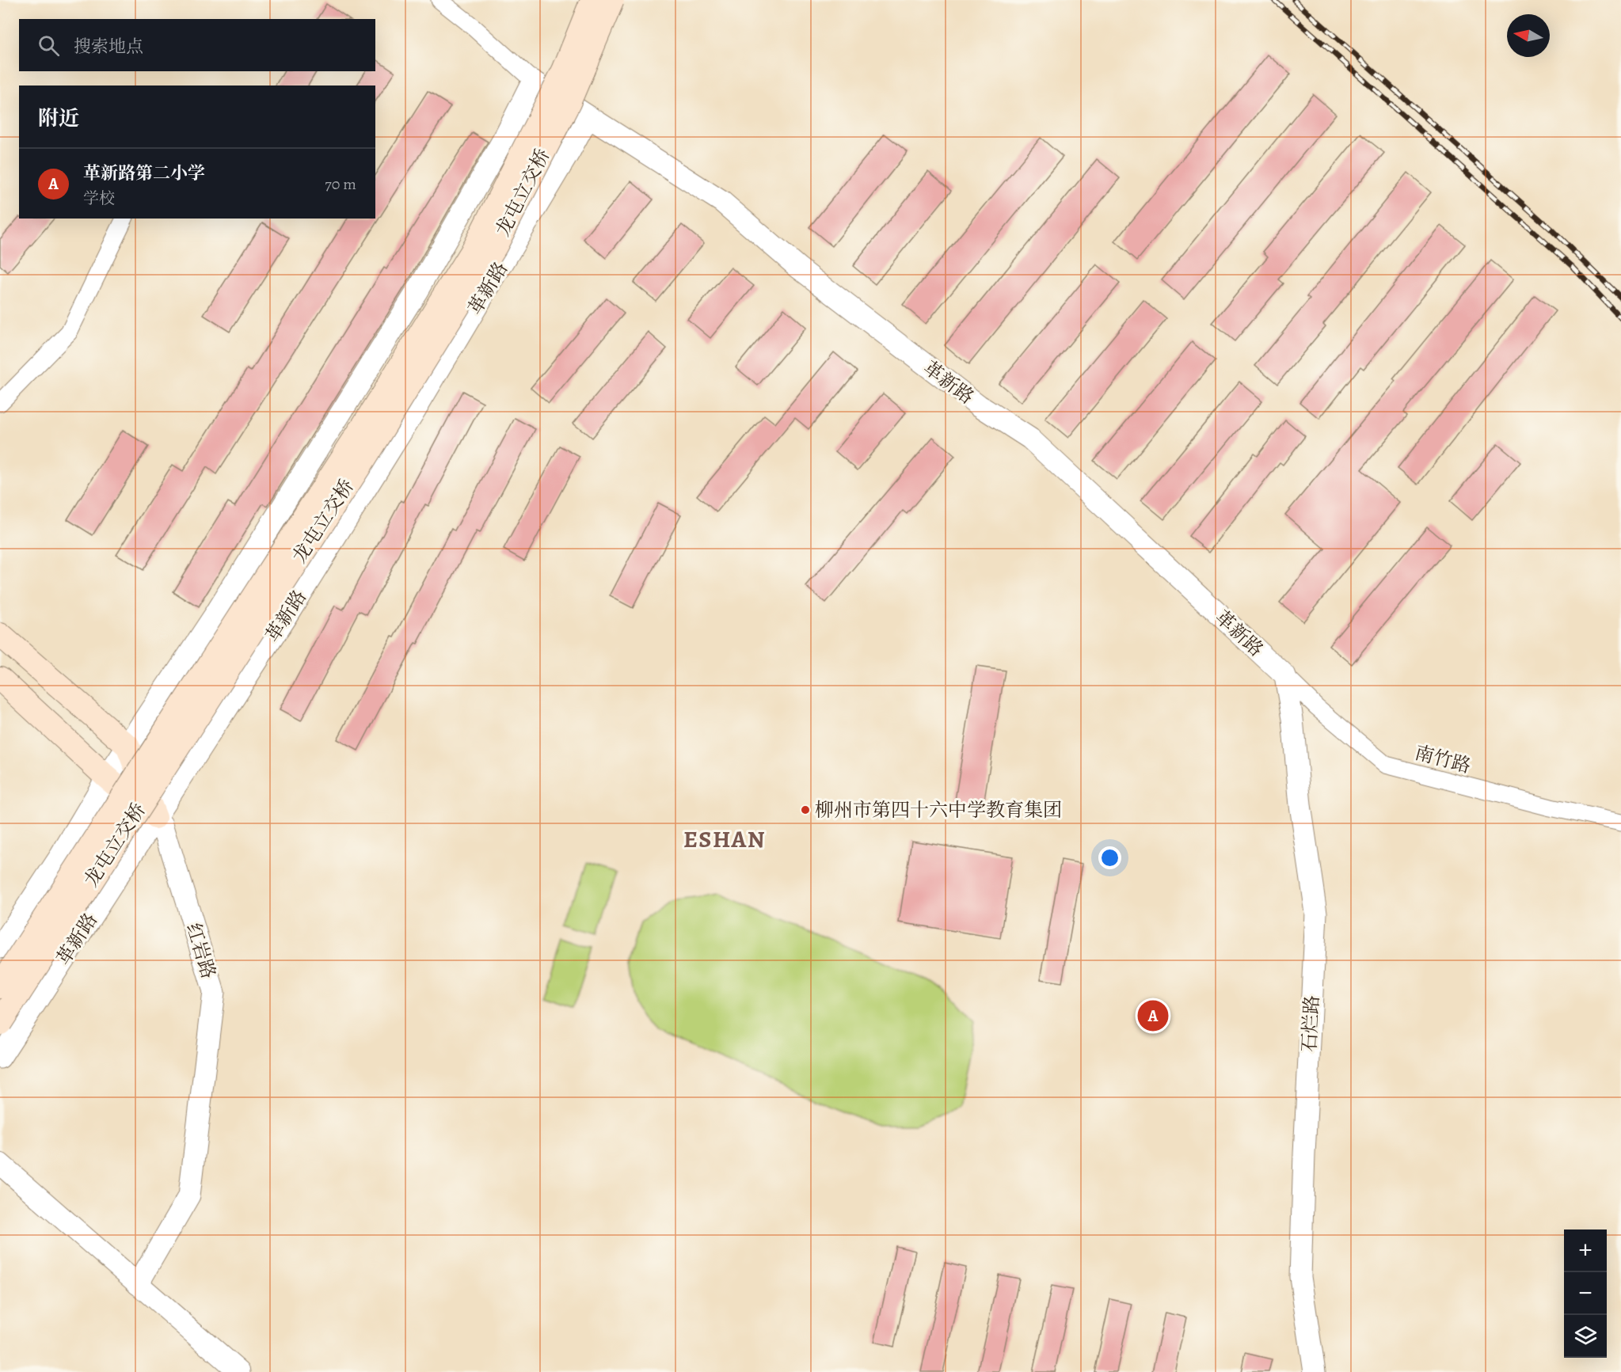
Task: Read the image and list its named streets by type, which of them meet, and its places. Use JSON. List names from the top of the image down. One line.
{"streets":{"main road":["龙屯立交桥","红岩路"],"street":["革新路","南竹路","石烂路"]},"crossings":[["革新路","南竹路"],["革新路","红岩路"],["革新路","石烂路"],["南竹路","石烂路"]],"districts":["ESHAN"],"places":["柳州市第四十六中学教育集团"],"north":"left","page":{"search":"搜索地点","heading":"附近","list":[{"mark":"A","name":"革新路第二小学","note":"学校","value":"70 m"}],"pins":"A","map_buttons":["+","−"]}}
